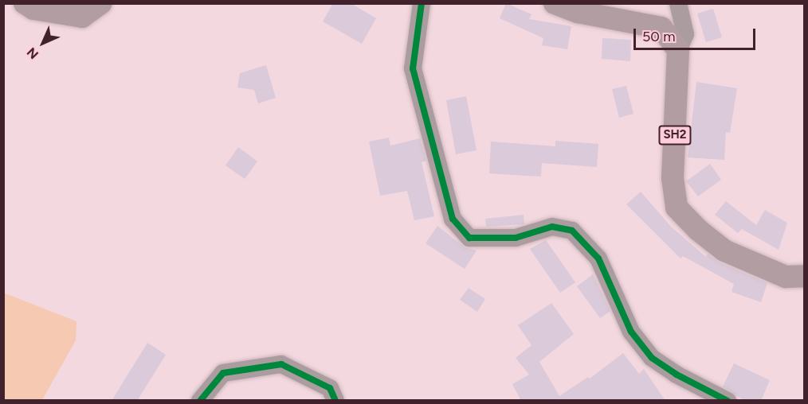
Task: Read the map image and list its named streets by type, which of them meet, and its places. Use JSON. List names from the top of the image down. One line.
{"streets":{"main road":["SH2"]},"scale_bar":"50 m","north":"bottom left"}
